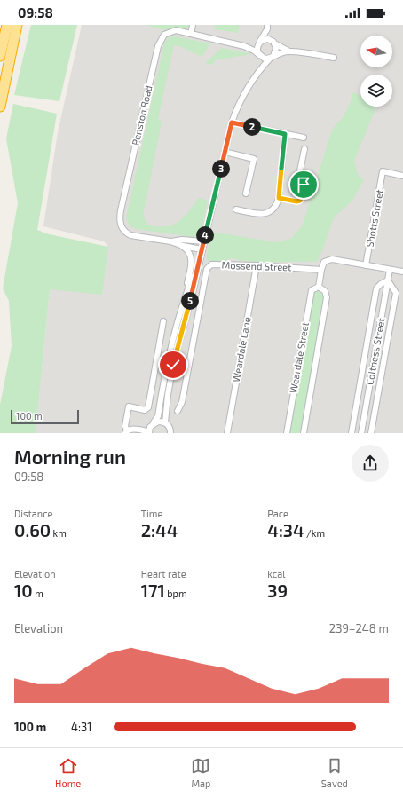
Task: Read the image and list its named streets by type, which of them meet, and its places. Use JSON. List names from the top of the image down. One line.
{"streets":{"street":["Penston Road","Shotts Street","Mossend Street","Weardale Lane","Coltness Street","Weardale Street"]},"crossings":[["Mossend Street","Weardale Lane"],["Mossend Street","Weardale Street"]],"scale_bar":"100 m","north":"left","page":{"status":"09:58","pins":["2","3","4","5"],"scale":"100 m","heading":["Morning run","09:58"],"stats":[["Distance","0.60 km"],["Time","2:44"],["Pace","4:34 /km"],["Elevation","10 m"],["Heart rate","171 bpm"],["kcal","39"]],"chart":["Elevation","239–248 m"],"list":[{"name":"100 m","note":"4:31"}],"tabs":["Home","Map","Saved"]}}
